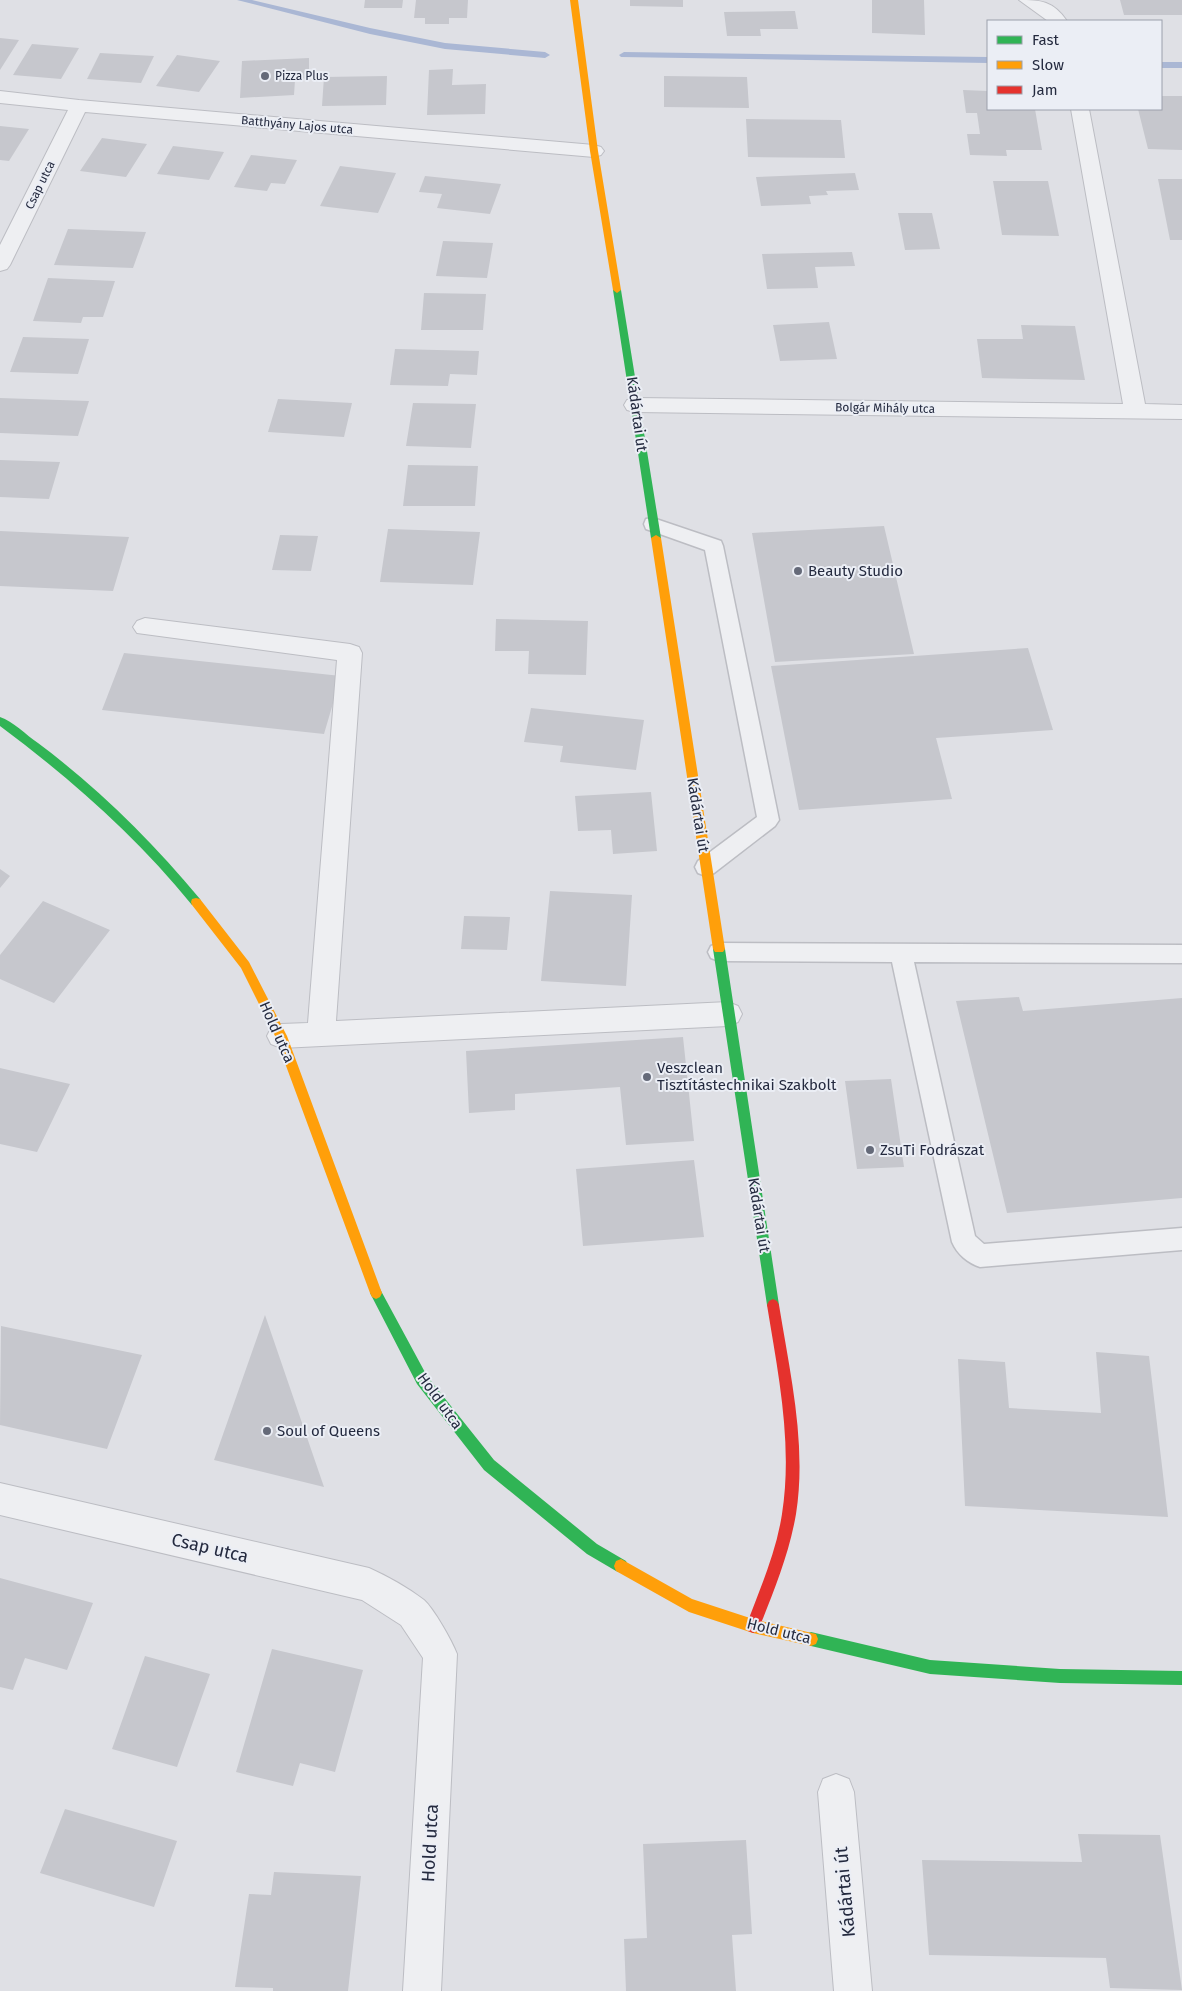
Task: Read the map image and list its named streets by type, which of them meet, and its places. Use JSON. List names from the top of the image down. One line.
{"streets":{"street":["Batthyány Lajos utca","Csap utca","Bolgár Mihály utca","Kádártai út","Hold utca"]},"crossings":[["Batthyány Lajos utca","Csap utca"],["Batthyány Lajos utca","Kádártai út"],["Csap utca","Hold utca"],["Bolgár Mihály utca","Kádártai út"],["Kádártai út","Hold utca"]],"places":["Pizza Plus","Beauty Studio","Veszclean Tisztítástechnikai Szakbolt","ZsuTi Fodrászat","Soul of Queens"],"legend":["Fast","Slow","Jam"]}
